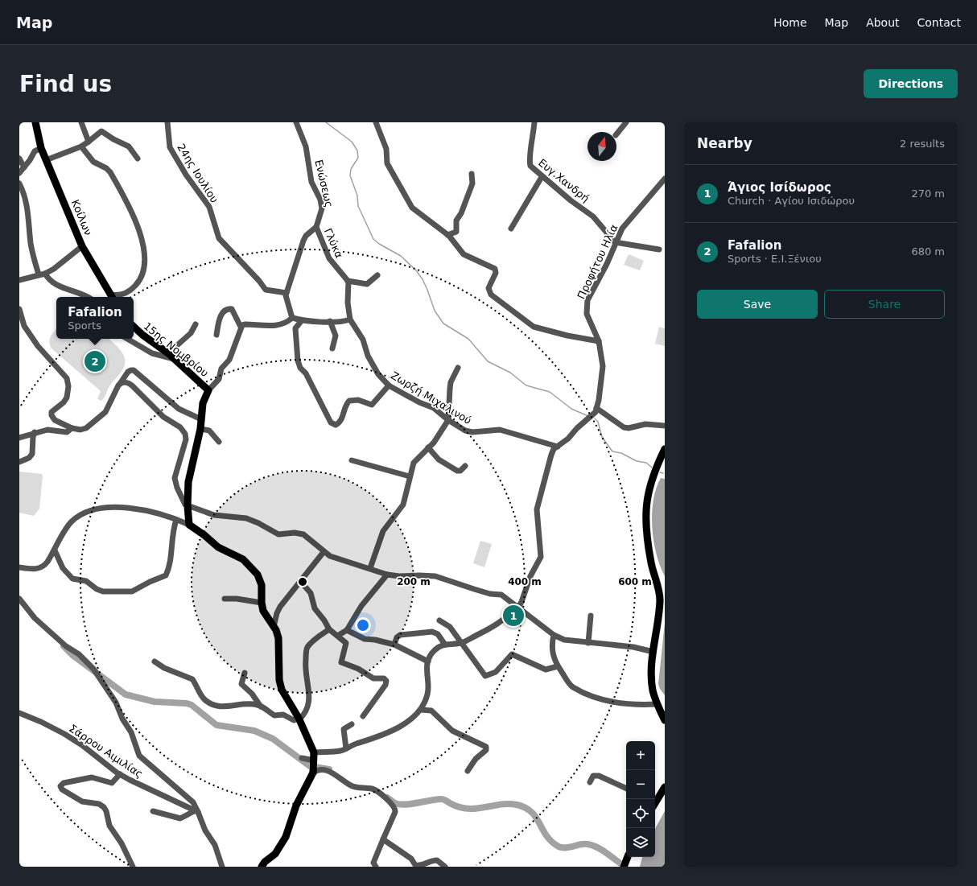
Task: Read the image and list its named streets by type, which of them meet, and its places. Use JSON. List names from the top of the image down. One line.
{"streets":{"main road":["Κοίλων","15ης Νομβρίου"],"street":["24ης Ιουλίου","Ευγ.Χανδρή","Ενώσεως","Γλύκα","Προφήτου Ηλία","Ζωρζή Μιχαλινού","Σάρρου Αιμιλίας"]},"crossings":[["24ης Ιουλίου","Ενώσεως"],["Ευγ.Χανδρή","Προφήτου Ηλία"],["Ενώσεως","Γλύκα"]],"north":"top","page":{"header":"Map","nav":["Home","Map","About","Contact"],"buttons":["Directions",["Save","Share"]],"title":"Find us","heading":["Nearby","2 results"],"list":[{"mark":"1","name":"Άγιος Ισίδωρος","note":"Church · Αγίου Ισιδώρου","value":"270 m"},{"mark":"2","name":"Fafalion","note":"Sports · Ε.Ι.Ξένιου","value":"680 m"}],"popup":["Fafalion","Sports"],"pins":["2","1"],"map_buttons":["+","−"]},"rings":["200 m","400 m","600 m"]}
